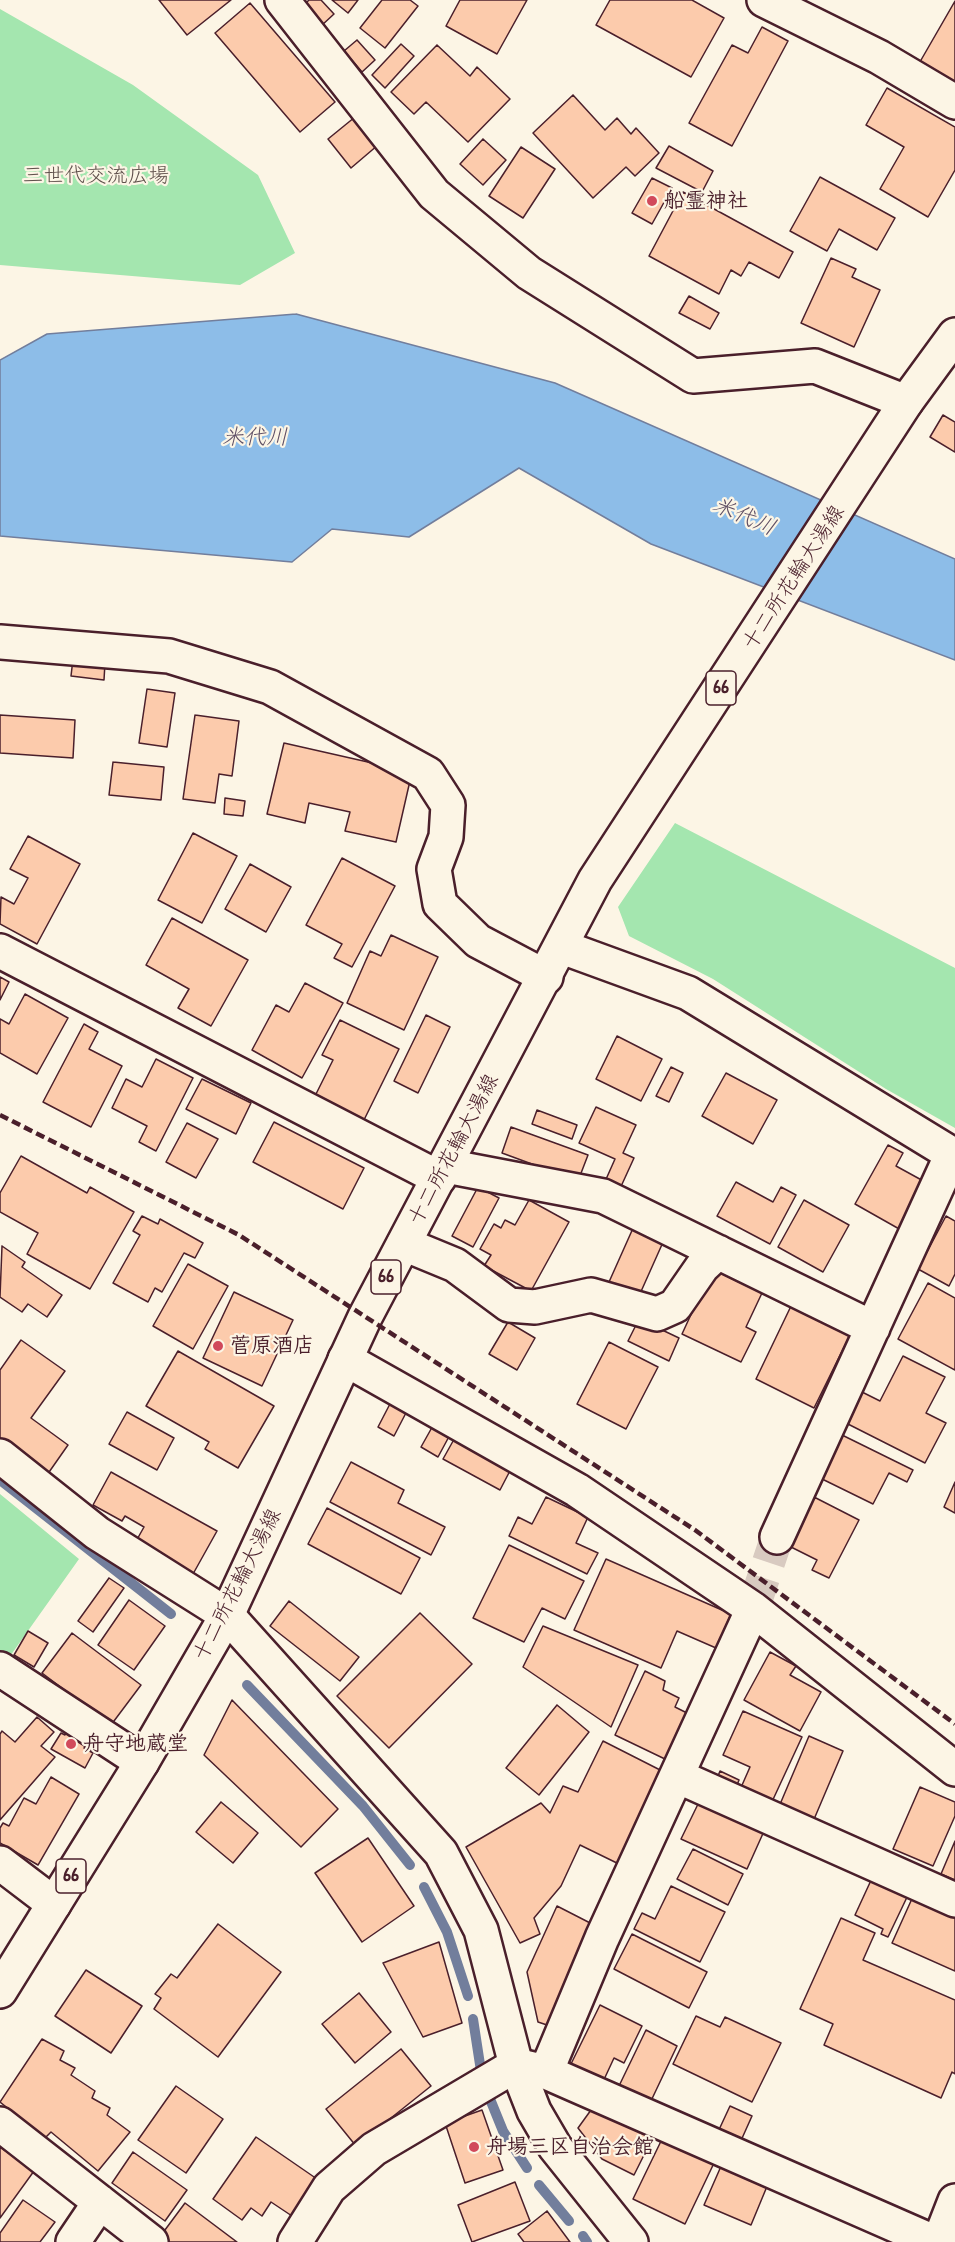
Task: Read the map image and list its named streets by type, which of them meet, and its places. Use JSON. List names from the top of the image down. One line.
{"streets":{"street":["十二所花輪大湯線","66"]},"water":["米代川"],"parks":["三世代交流広場"],"places":["船霊神社","菅原酒店","舟守地蔵堂","舟場三区自治会館"]}
